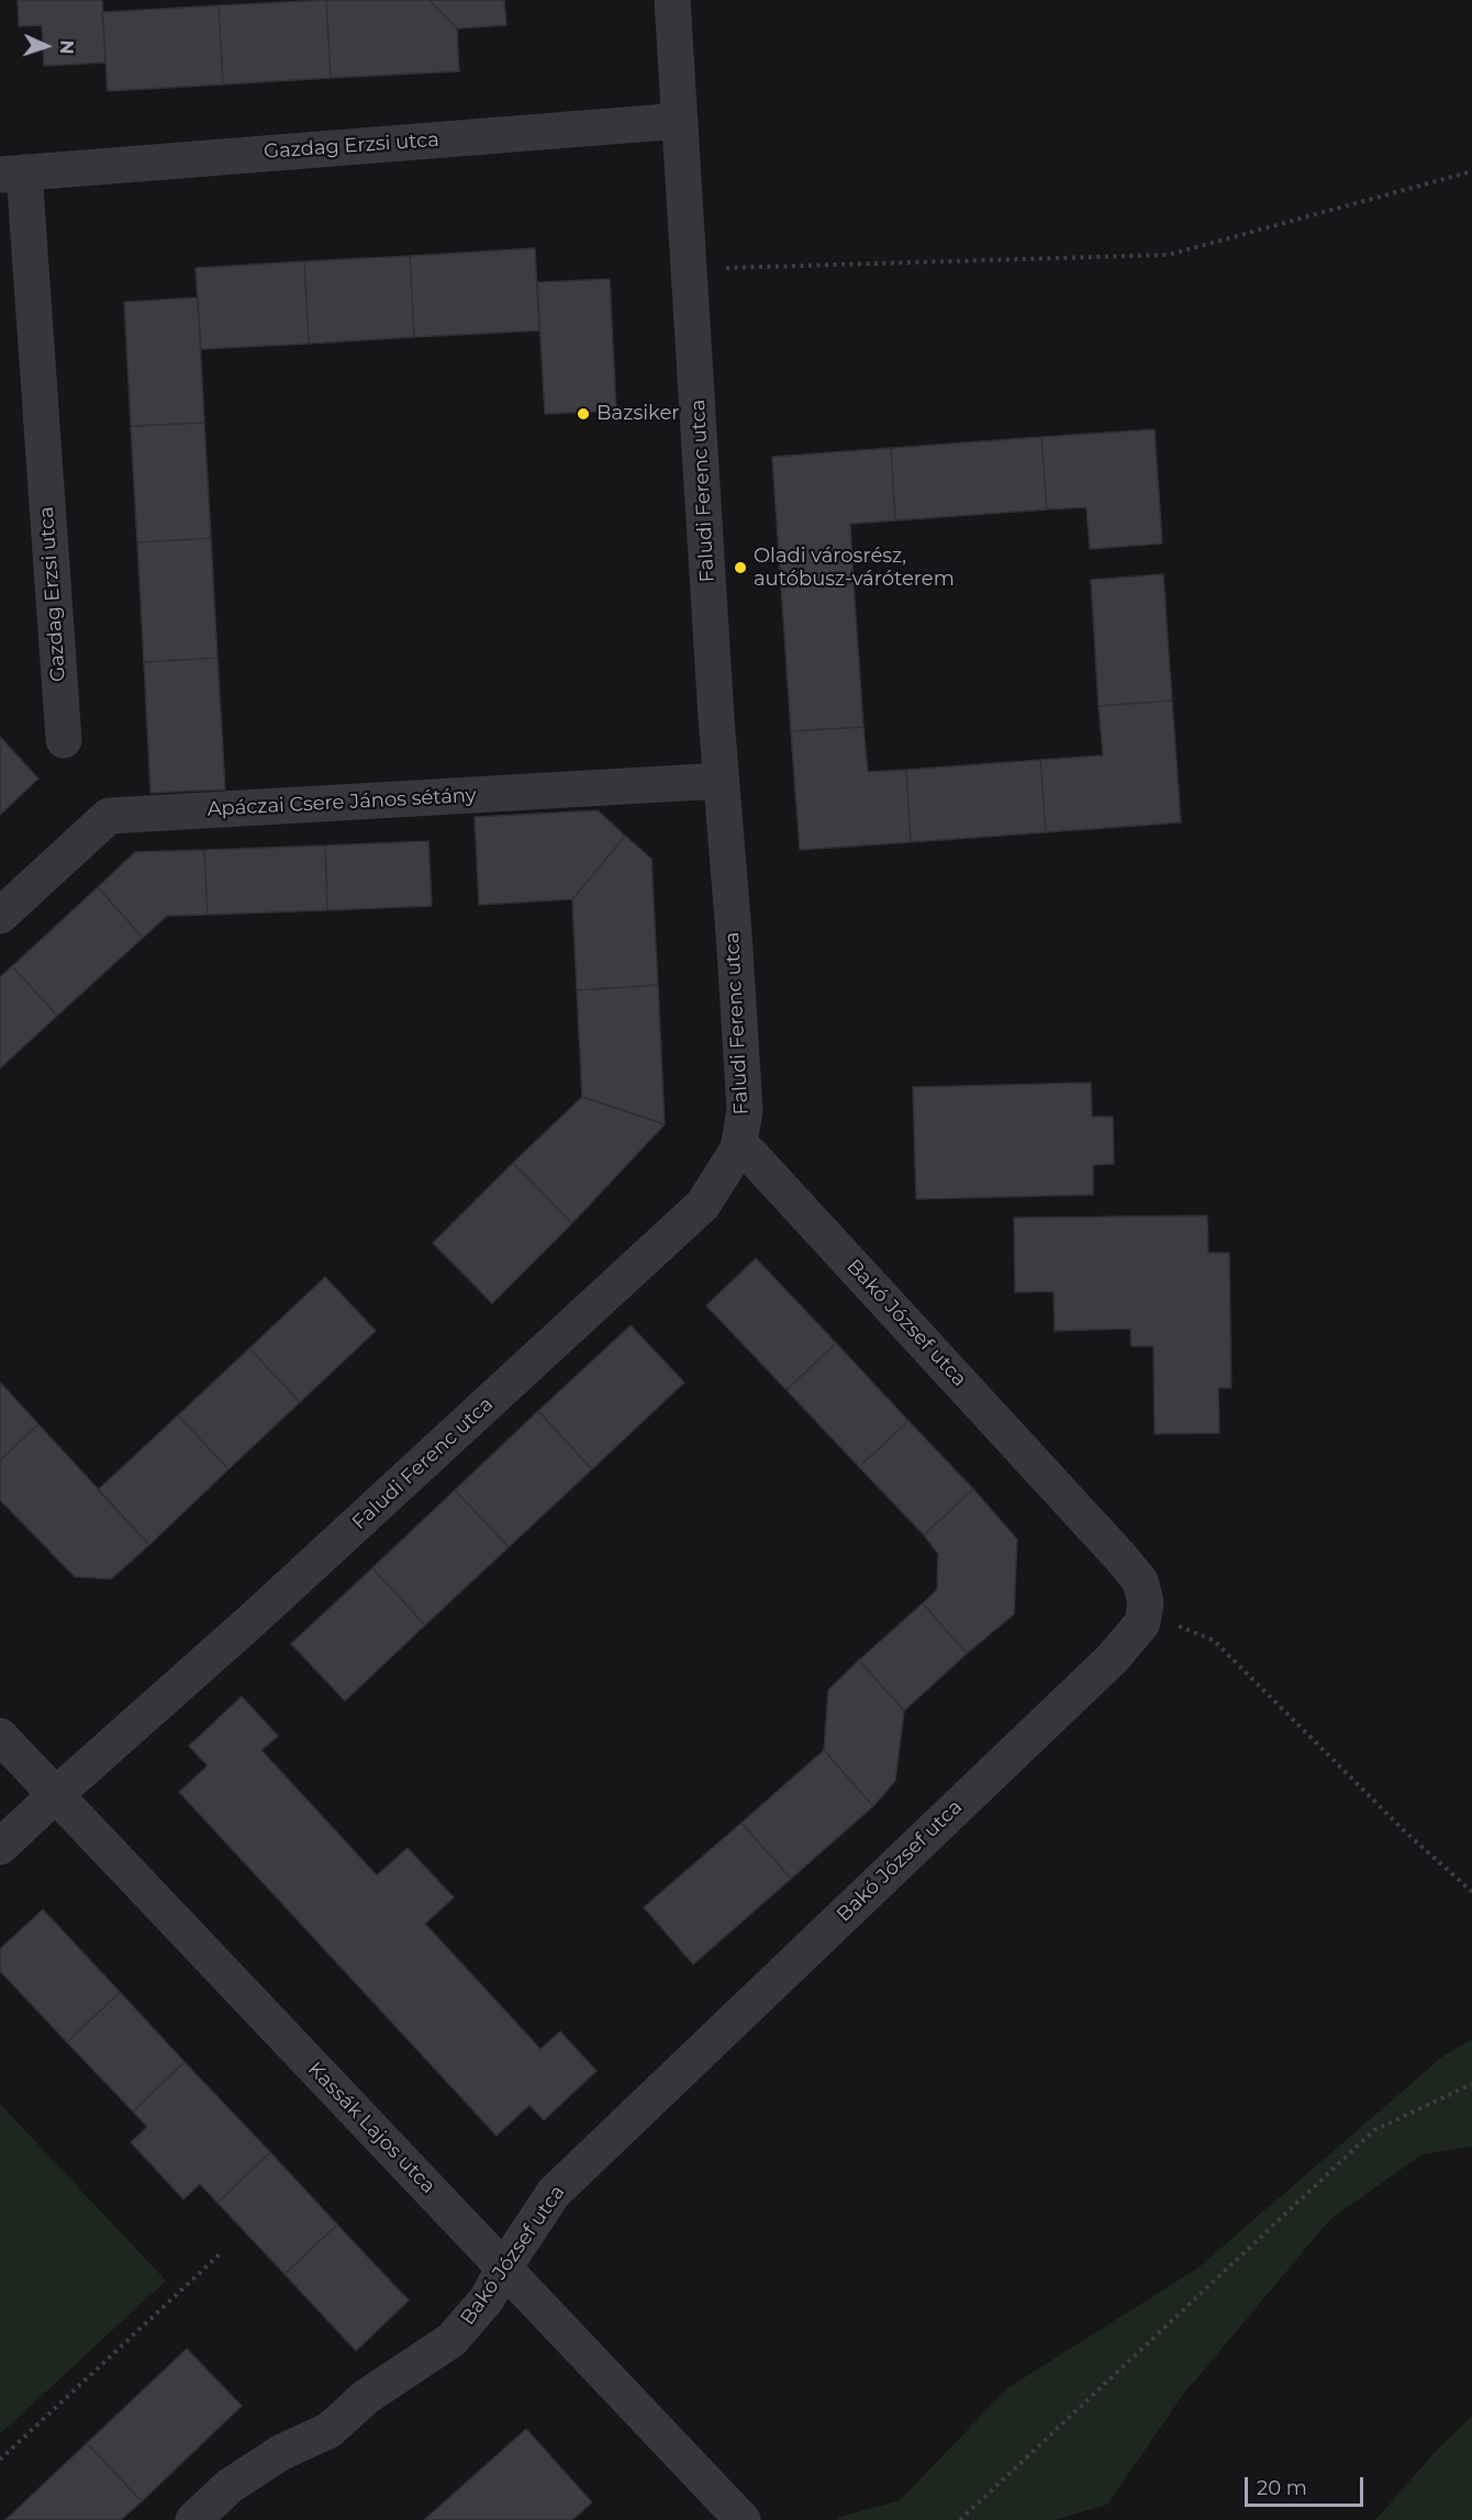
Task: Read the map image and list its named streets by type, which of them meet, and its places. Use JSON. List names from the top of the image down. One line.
{"streets":{"street":["Gazdag Erzsi utca","Faludi Ferenc utca","Apáczai Csere János sétány","Bakó József utca","Kassák Lajos utca"]},"crossings":[["Gazdag Erzsi utca","Faludi Ferenc utca"],["Faludi Ferenc utca","Apáczai Csere János sétány"],["Faludi Ferenc utca","Bakó József utca"],["Faludi Ferenc utca","Kassák Lajos utca"],["Bakó József utca","Kassák Lajos utca"]],"places":["Bazsiker","Oladi városrész, autóbusz-váróterem"],"scale_bar":"20 m","north":"right"}
